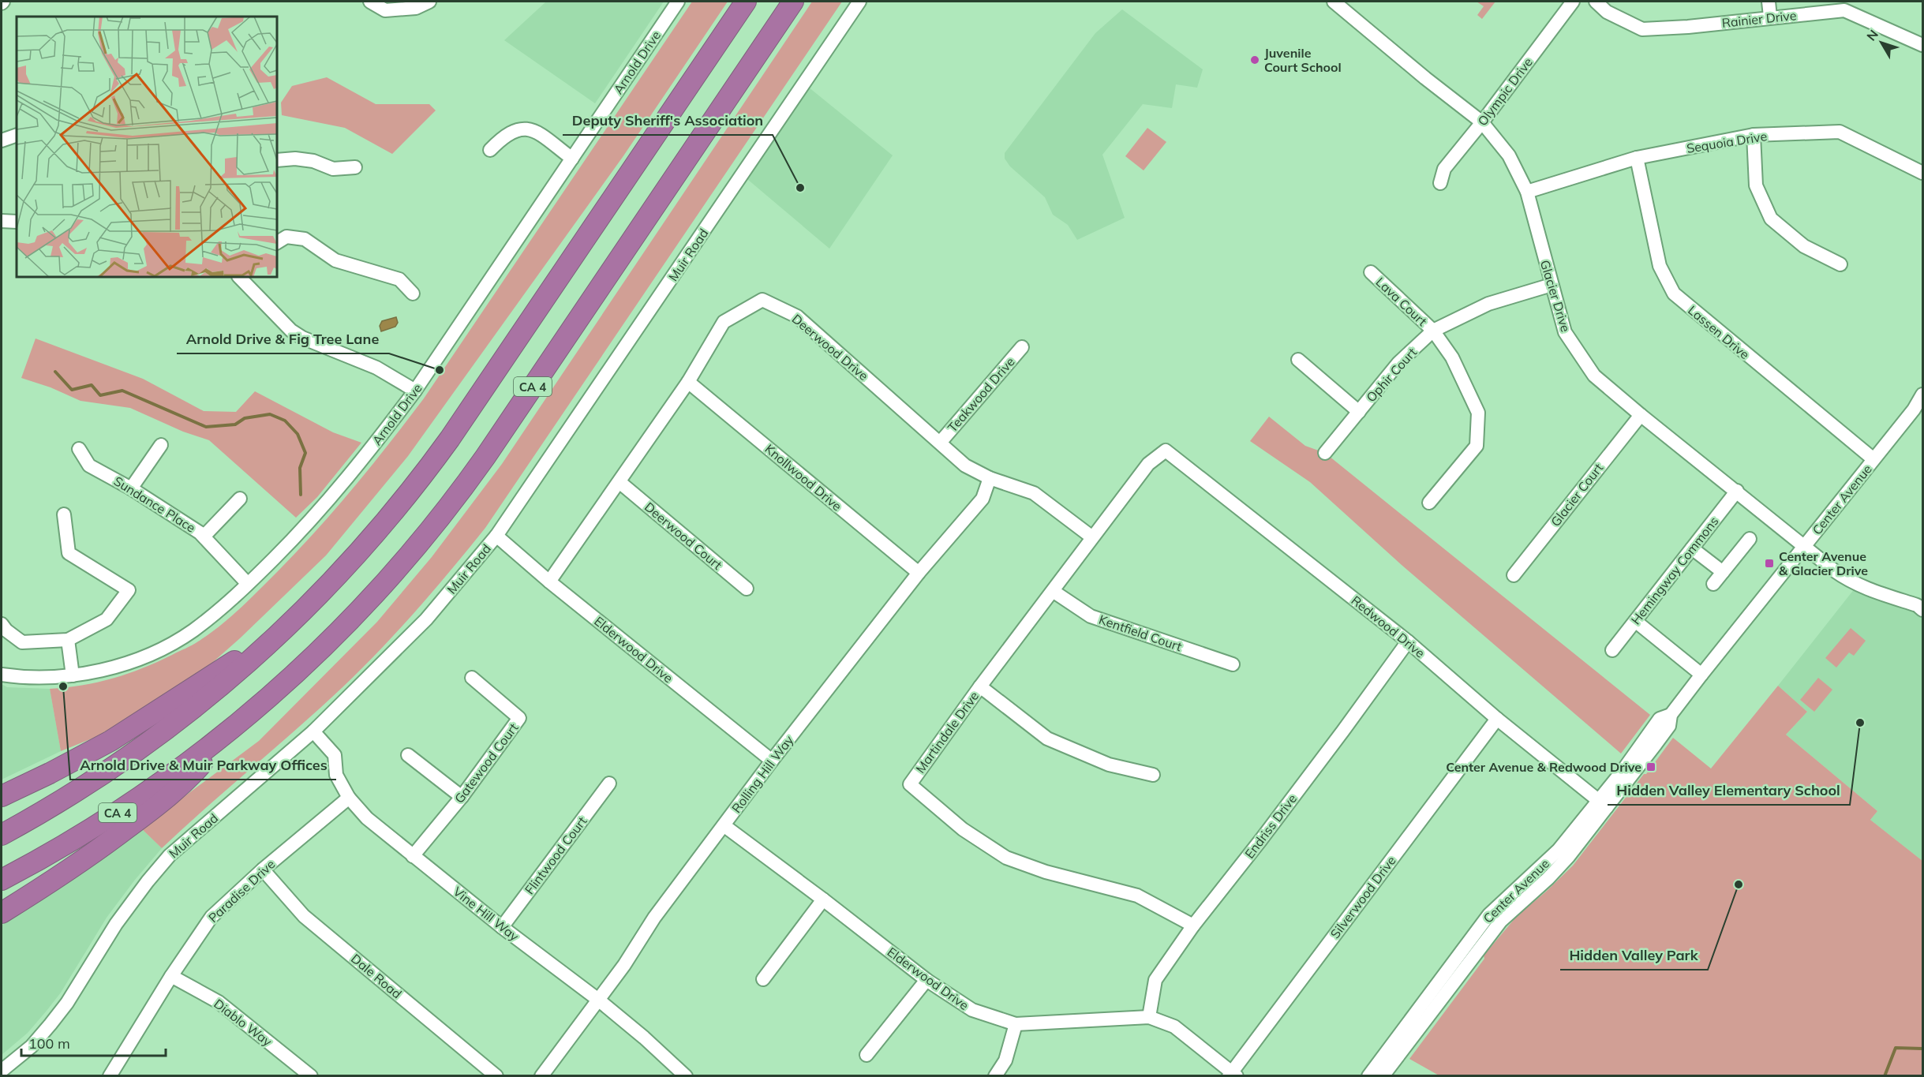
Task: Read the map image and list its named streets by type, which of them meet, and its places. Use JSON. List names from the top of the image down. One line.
{"streets":{"highway":["CA 4"],"street":["Rainier Drive","Arnold Drive","Olympic Drive","Sequoia Drive","Muir Road","Glacier Drive","Lava Court","Lassen Drive","Deerwood Drive","Ophir Court","Teakwood Drive","Knollwood Drive","Glacier Court","Center Avenue","Sundance Place","Deerwood Court","Hemingway Commons","Redwood Drive","Kentfield Court","Elderwood Drive","Martindale Drive","Gatewood Court","Rolling Hill Way","Endriss Drive","Flintwood Court","Paradise Drive","Silverwood Drive","Vine Hill Way","Dale Road","Diablo Way"]},"crossings":[["Arnold Drive","Sundance Place"],["Olympic Drive","Glacier Drive"],["Sequoia Drive","Glacier Drive"],["Sequoia Drive","Lassen Drive"],["Muir Road","Elderwood Drive"],["Muir Road","Vine Hill Way"],["Glacier Drive","Ophir Court"],["Glacier Drive","Glacier Court"],["Glacier Drive","Center Avenue"],["Glacier Drive","Hemingway Commons"],["Lava Court","Ophir Court"],["Lassen Drive","Center Avenue"],["Deerwood Drive","Teakwood Drive"],["Deerwood Drive","Knollwood Drive"],["Deerwood Drive","Deerwood Court"],["Deerwood Drive","Elderwood Drive"],["Deerwood Drive","Martindale Drive"],["Deerwood Drive","Rolling Hill Way"],["Knollwood Drive","Rolling Hill Way"],["Center Avenue","Redwood Drive"],["Redwood Drive","Martindale Drive"],["Redwood Drive","Endriss Drive"],["Redwood Drive","Silverwood Drive"],["Kentfield Court","Martindale Drive"],["Elderwood Drive","Rolling Hill Way"],["Elderwood Drive","Endriss Drive"],["Elderwood Drive","Silverwood Drive"],["Martindale Drive","Endriss Drive"],["Gatewood Court","Vine Hill Way"],["Rolling Hill Way","Vine Hill Way"],["Flintwood Court","Vine Hill Way"],["Paradise Drive","Vine Hill Way"],["Paradise Drive","Dale Road"],["Paradise Drive","Diablo Way"]],"places":{"other":["Juvenile Court School","Deputy Sheriff's Association","Arnold Drive & Fig Tree Lane","Arnold Drive & Muir Parkway Offices","Hidden Valley Elementary School","Hidden Valley Park"],"transit":["Center Avenue & Glacier Drive","Center Avenue & Redwood Drive"]},"scale_bar":"100 m","north":"top left"}
